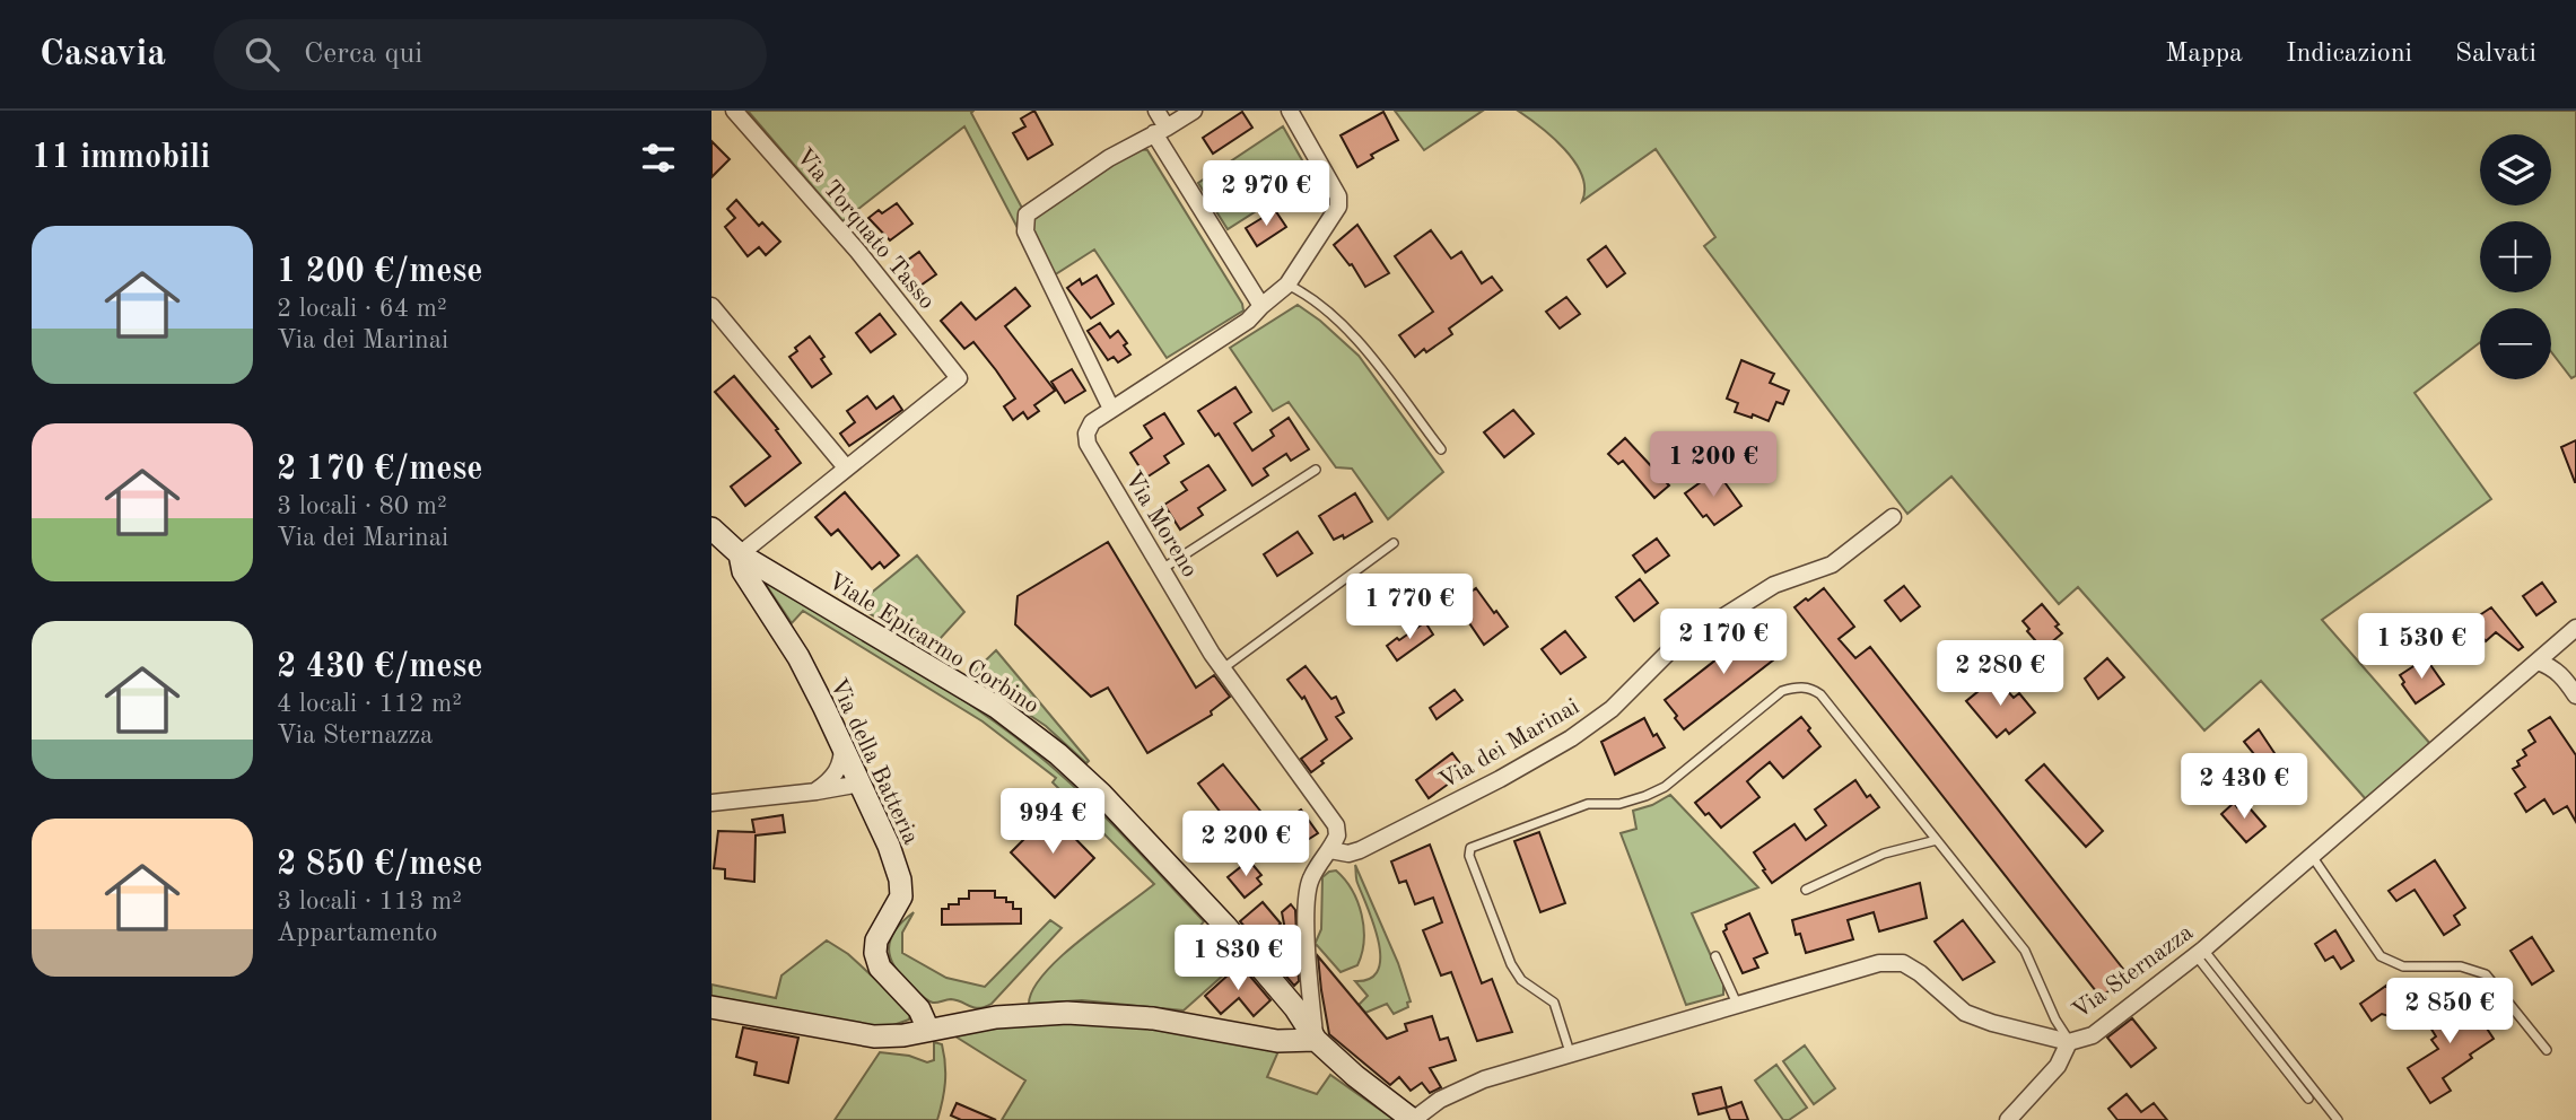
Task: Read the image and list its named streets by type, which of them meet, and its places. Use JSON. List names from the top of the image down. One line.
{"streets":{"main road":["Viale Epicarmo Corbino","Via della Batteria"],"street":["Via Torquato Tasso","Via Moreno","Via dei Marinai","Via Sternazza"]},"crossings":[["Via Moreno","Via dei Marinai"],["Viale Epicarmo Corbino","Via della Batteria"],["Viale Epicarmo Corbino","Via Sternazza"]],"page":{"header":"Casavia","search":"Cerca qui","nav":["Mappa","Indicazioni","Salvati"],"heading":"11 immobili","map_buttons":["+","−"],"price":["2 970 €","1 200 €","1 770 €","2 170 €","1 530 €","2 280 €","2 430 €","994 €","2 200 €","1 830 €","2 850 €"],"list":[{"name":"1 200 €/mese","note":"2 locali · 64 m² · Via dei Marinai"},{"name":"2 170 €/mese","note":"3 locali · 80 m² · Via dei Marinai"},{"name":"2 430 €/mese","note":"4 locali · 112 m² · Via Sternazza"},{"name":"2 850 €/mese","note":"3 locali · 113 m² · Appartamento"}]}}
